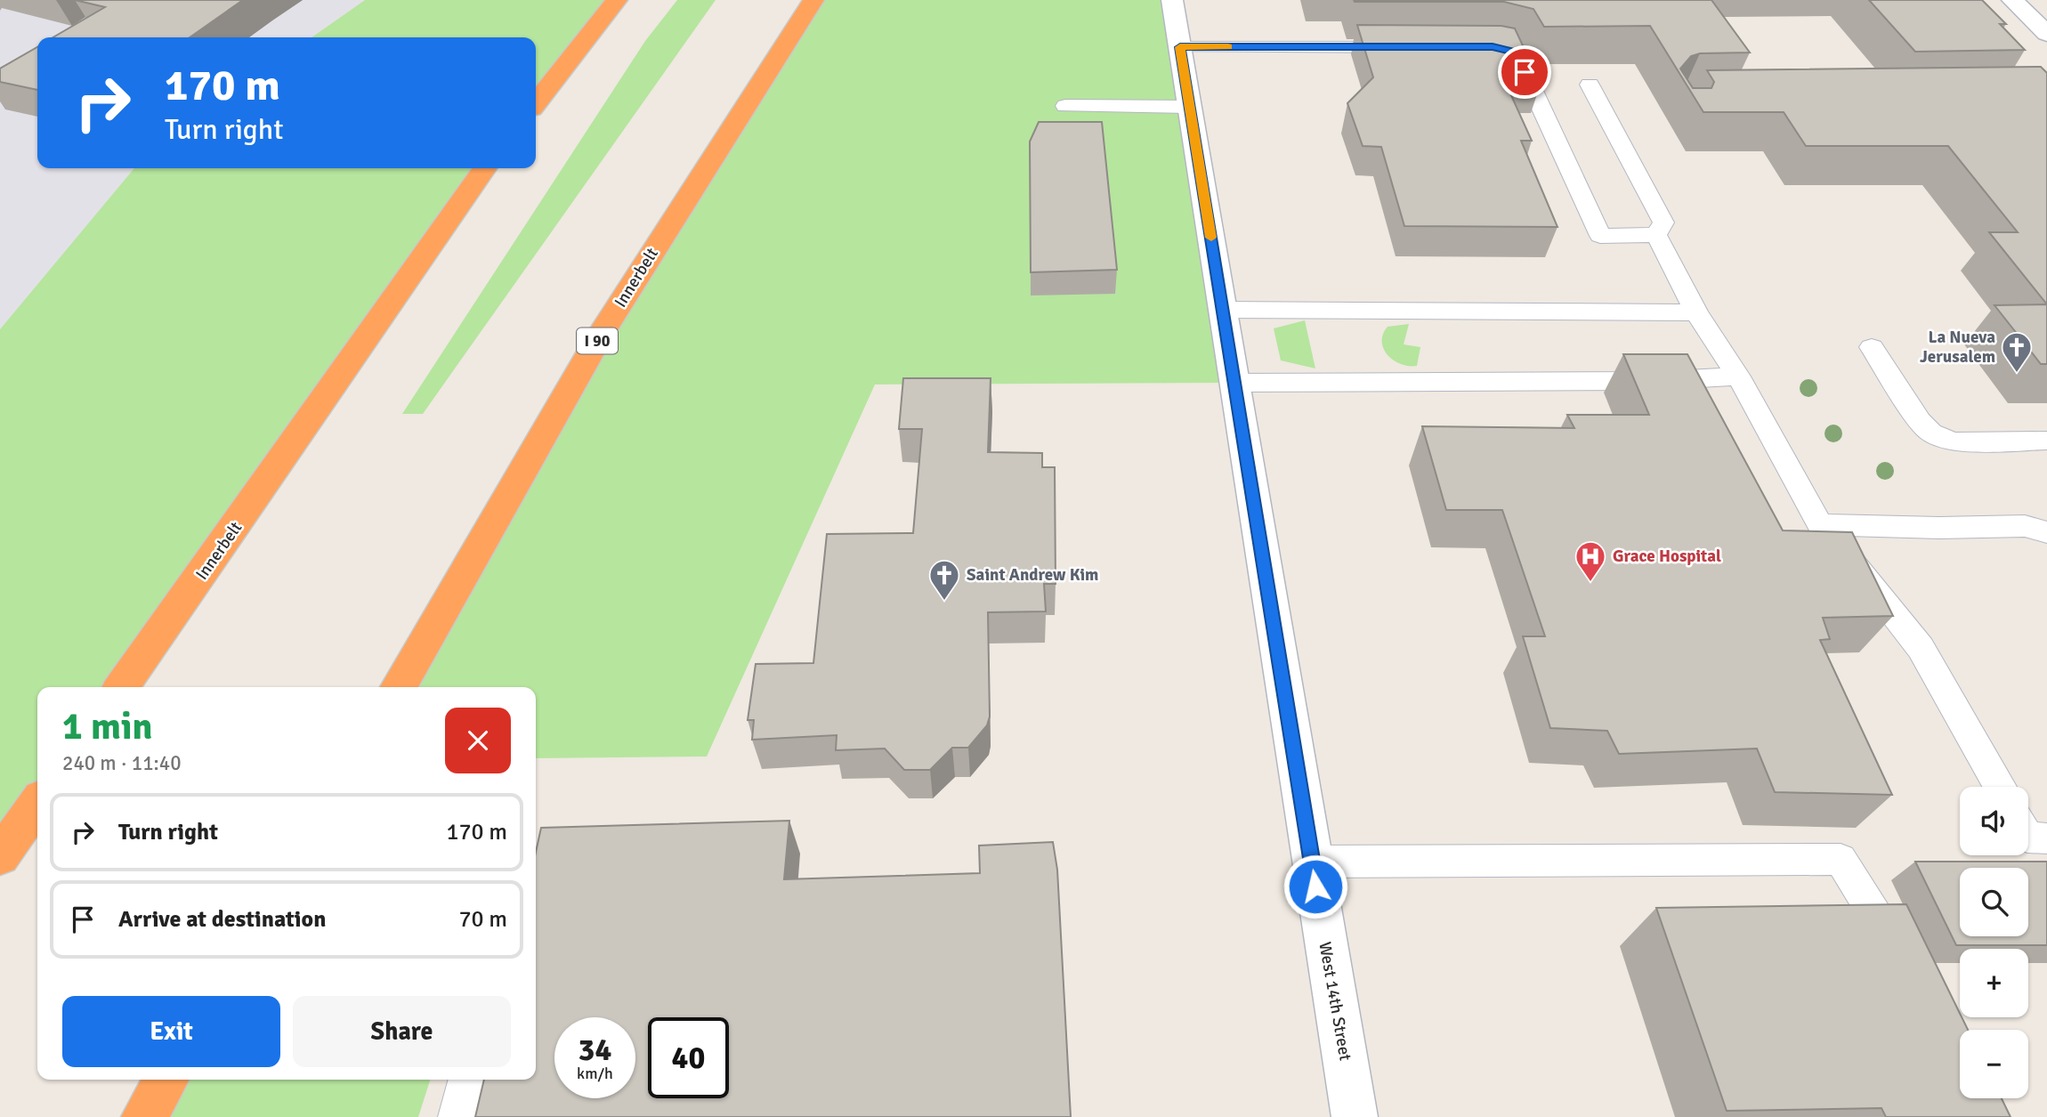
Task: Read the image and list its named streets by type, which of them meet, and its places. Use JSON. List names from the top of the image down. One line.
{"streets":{"highway":["Innerbelt","I 90"],"street":["West 14th Street"]},"places":{"church":["La Nueva Jerusalem","Saint Andrew Kim"],"hospital":["Grace Hospital"]},"page":{"turn":["170 m","Turn right"],"heading":["1 min","240 m · 11:40"],"map_buttons":["+","−"],"list":[{"name":"Turn right","value":"170 m"},{"name":"Arrive at destination","value":"70 m"}],"buttons":["Exit","Share"],"speed":"34 km/h","limit":"40"}}
